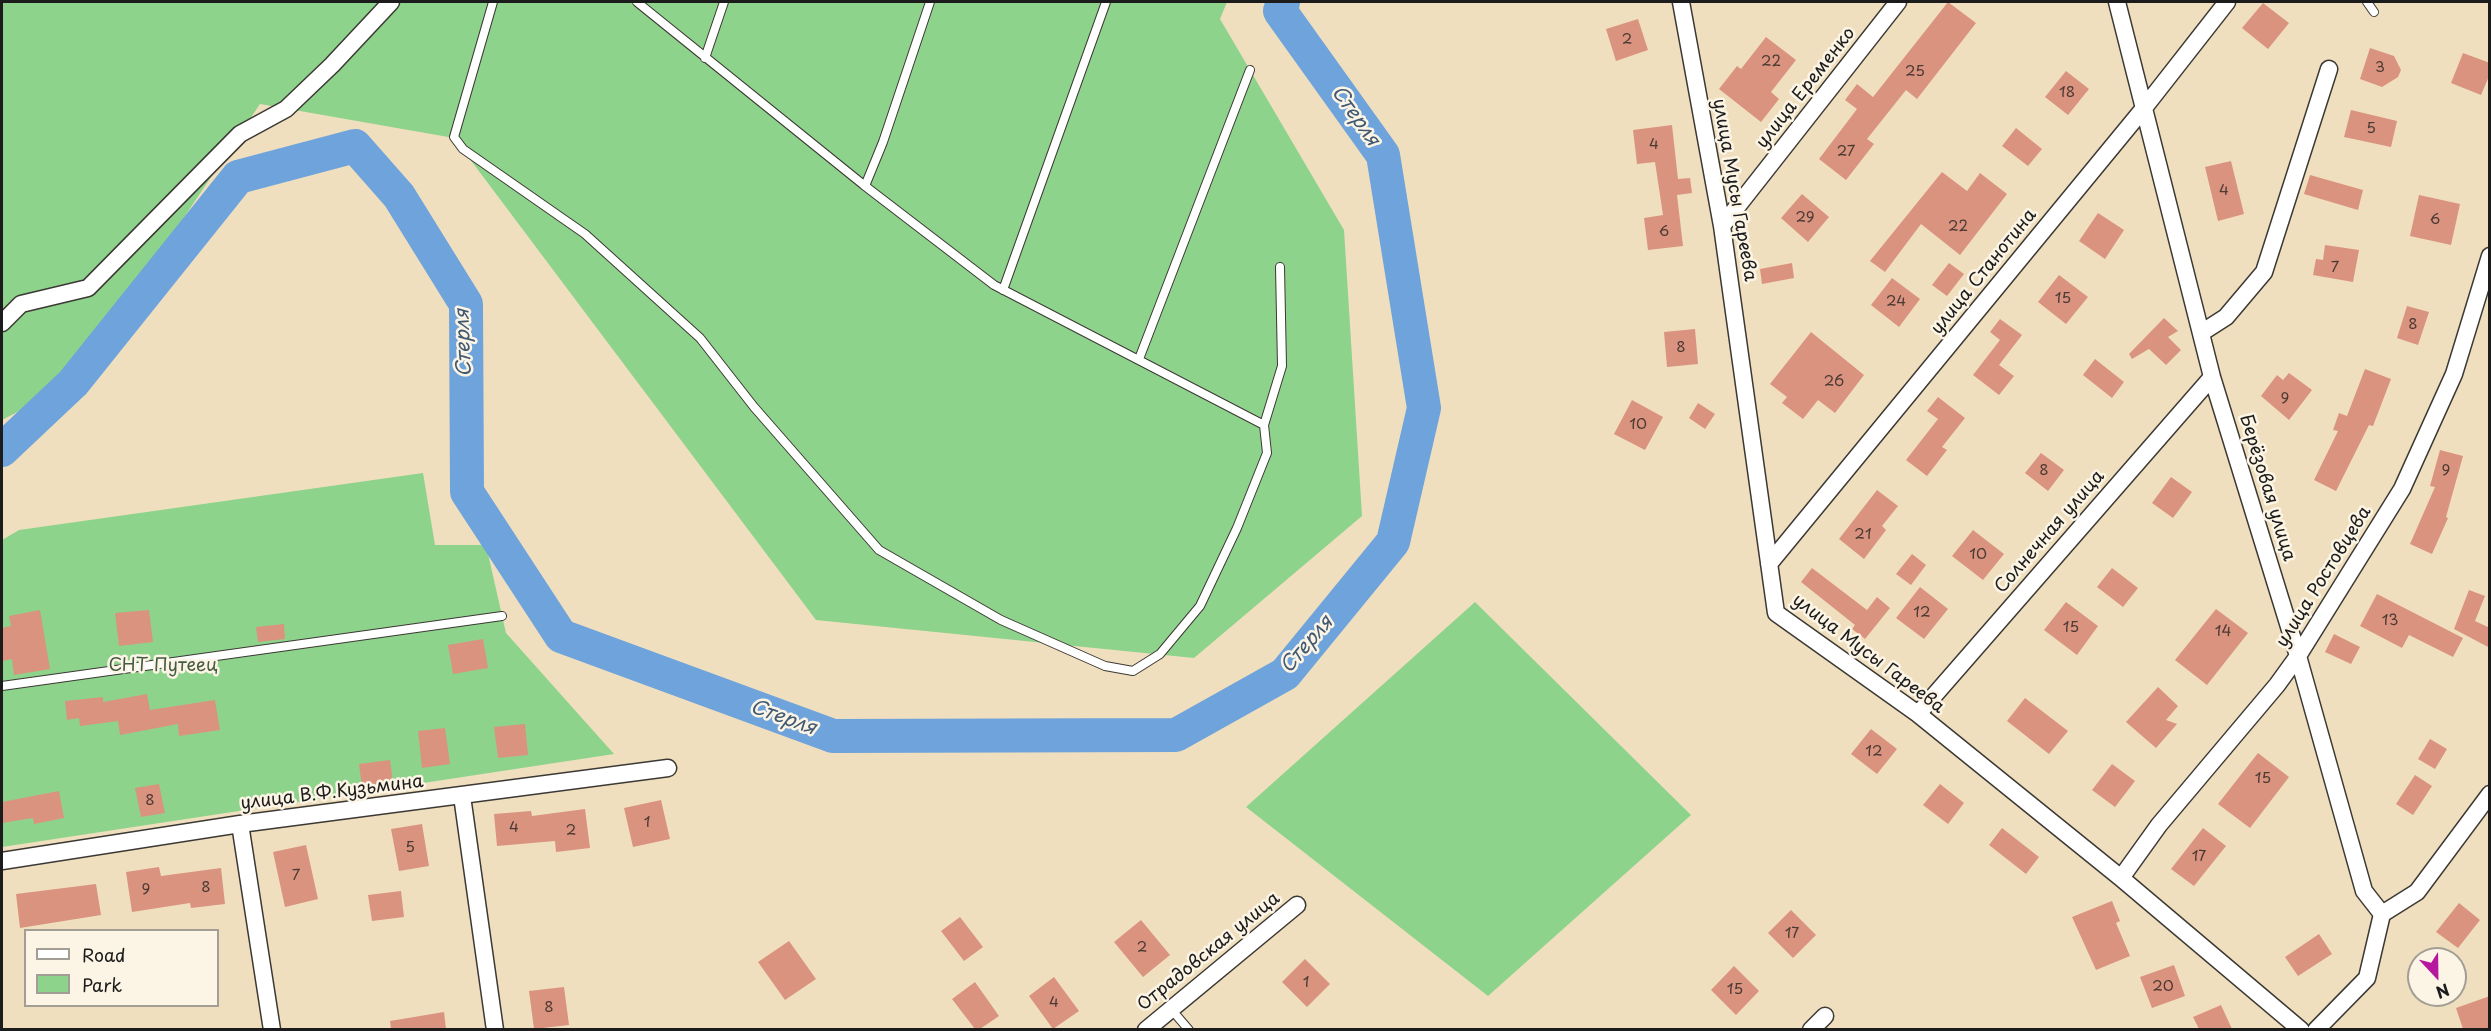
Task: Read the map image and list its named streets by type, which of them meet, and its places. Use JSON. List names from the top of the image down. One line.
{"streets":{"street":["улица Еременко","улица Мусы Гареева","улица Станотина","Берёзовая улица","Солнечная улица","улица Ростовцева","улица В.Ф.Кузьмина","Отрадовская улица"]},"crossings":[["улица Еременко","улица Мусы Гареева"],["улица Мусы Гареева","улица Станотина"],["улица Мусы Гареева","Солнечная улица"],["улица Мусы Гареева","улица Ростовцева"],["улица Станотина","Берёзовая улица"],["Берёзовая улица","Солнечная улица"],["Берёзовая улица","улица Ростовцева"]],"water":["Стерля"],"parks":["СНТ Путеец"],"house_numbers":["2","22","3","25","18","5","4","27","4","29","6","22","6","7","15","24","8","8","26","9","10","8","9","21","10","12","13","15","14","12","15","8","1","4","2","5","17","7","8","9","17","2","1","20","15","4","8"],"legend":["Road","Park"],"north":"bottom"}
